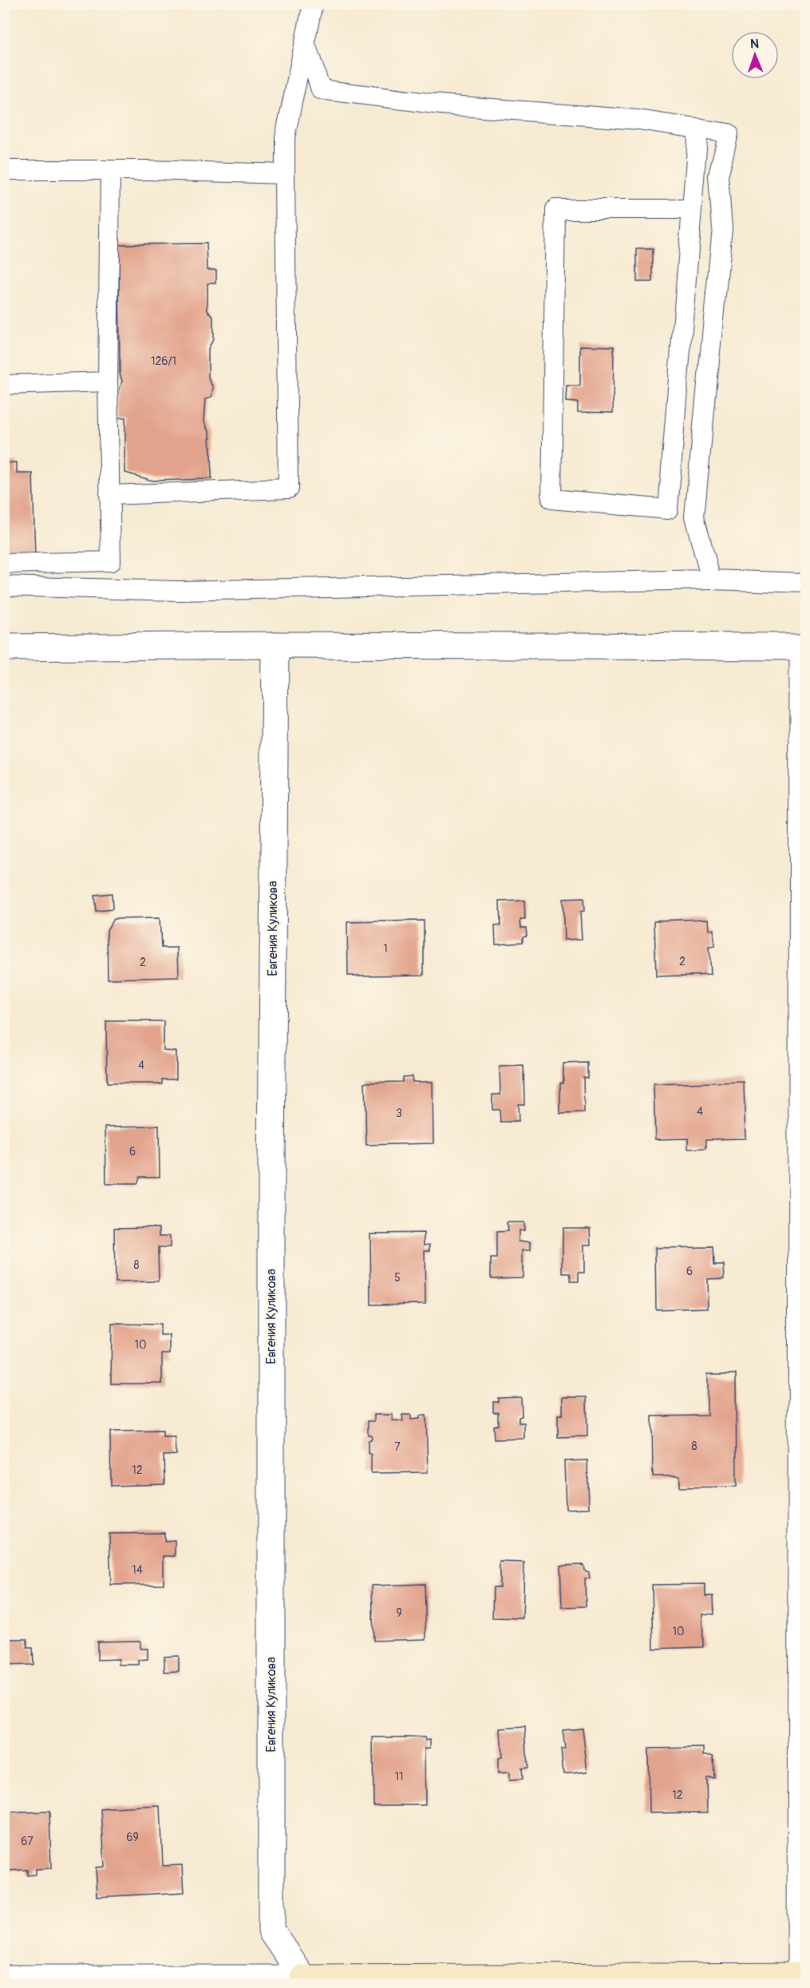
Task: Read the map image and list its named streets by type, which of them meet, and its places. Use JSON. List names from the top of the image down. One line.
{"streets":{"street":["Евгения Куликова"]},"house_numbers":["126/1","1","2","2","4","4","3","6","8","6","5","10","8","7","12","14","9","10","11","12","69","67"],"north":"top"}
